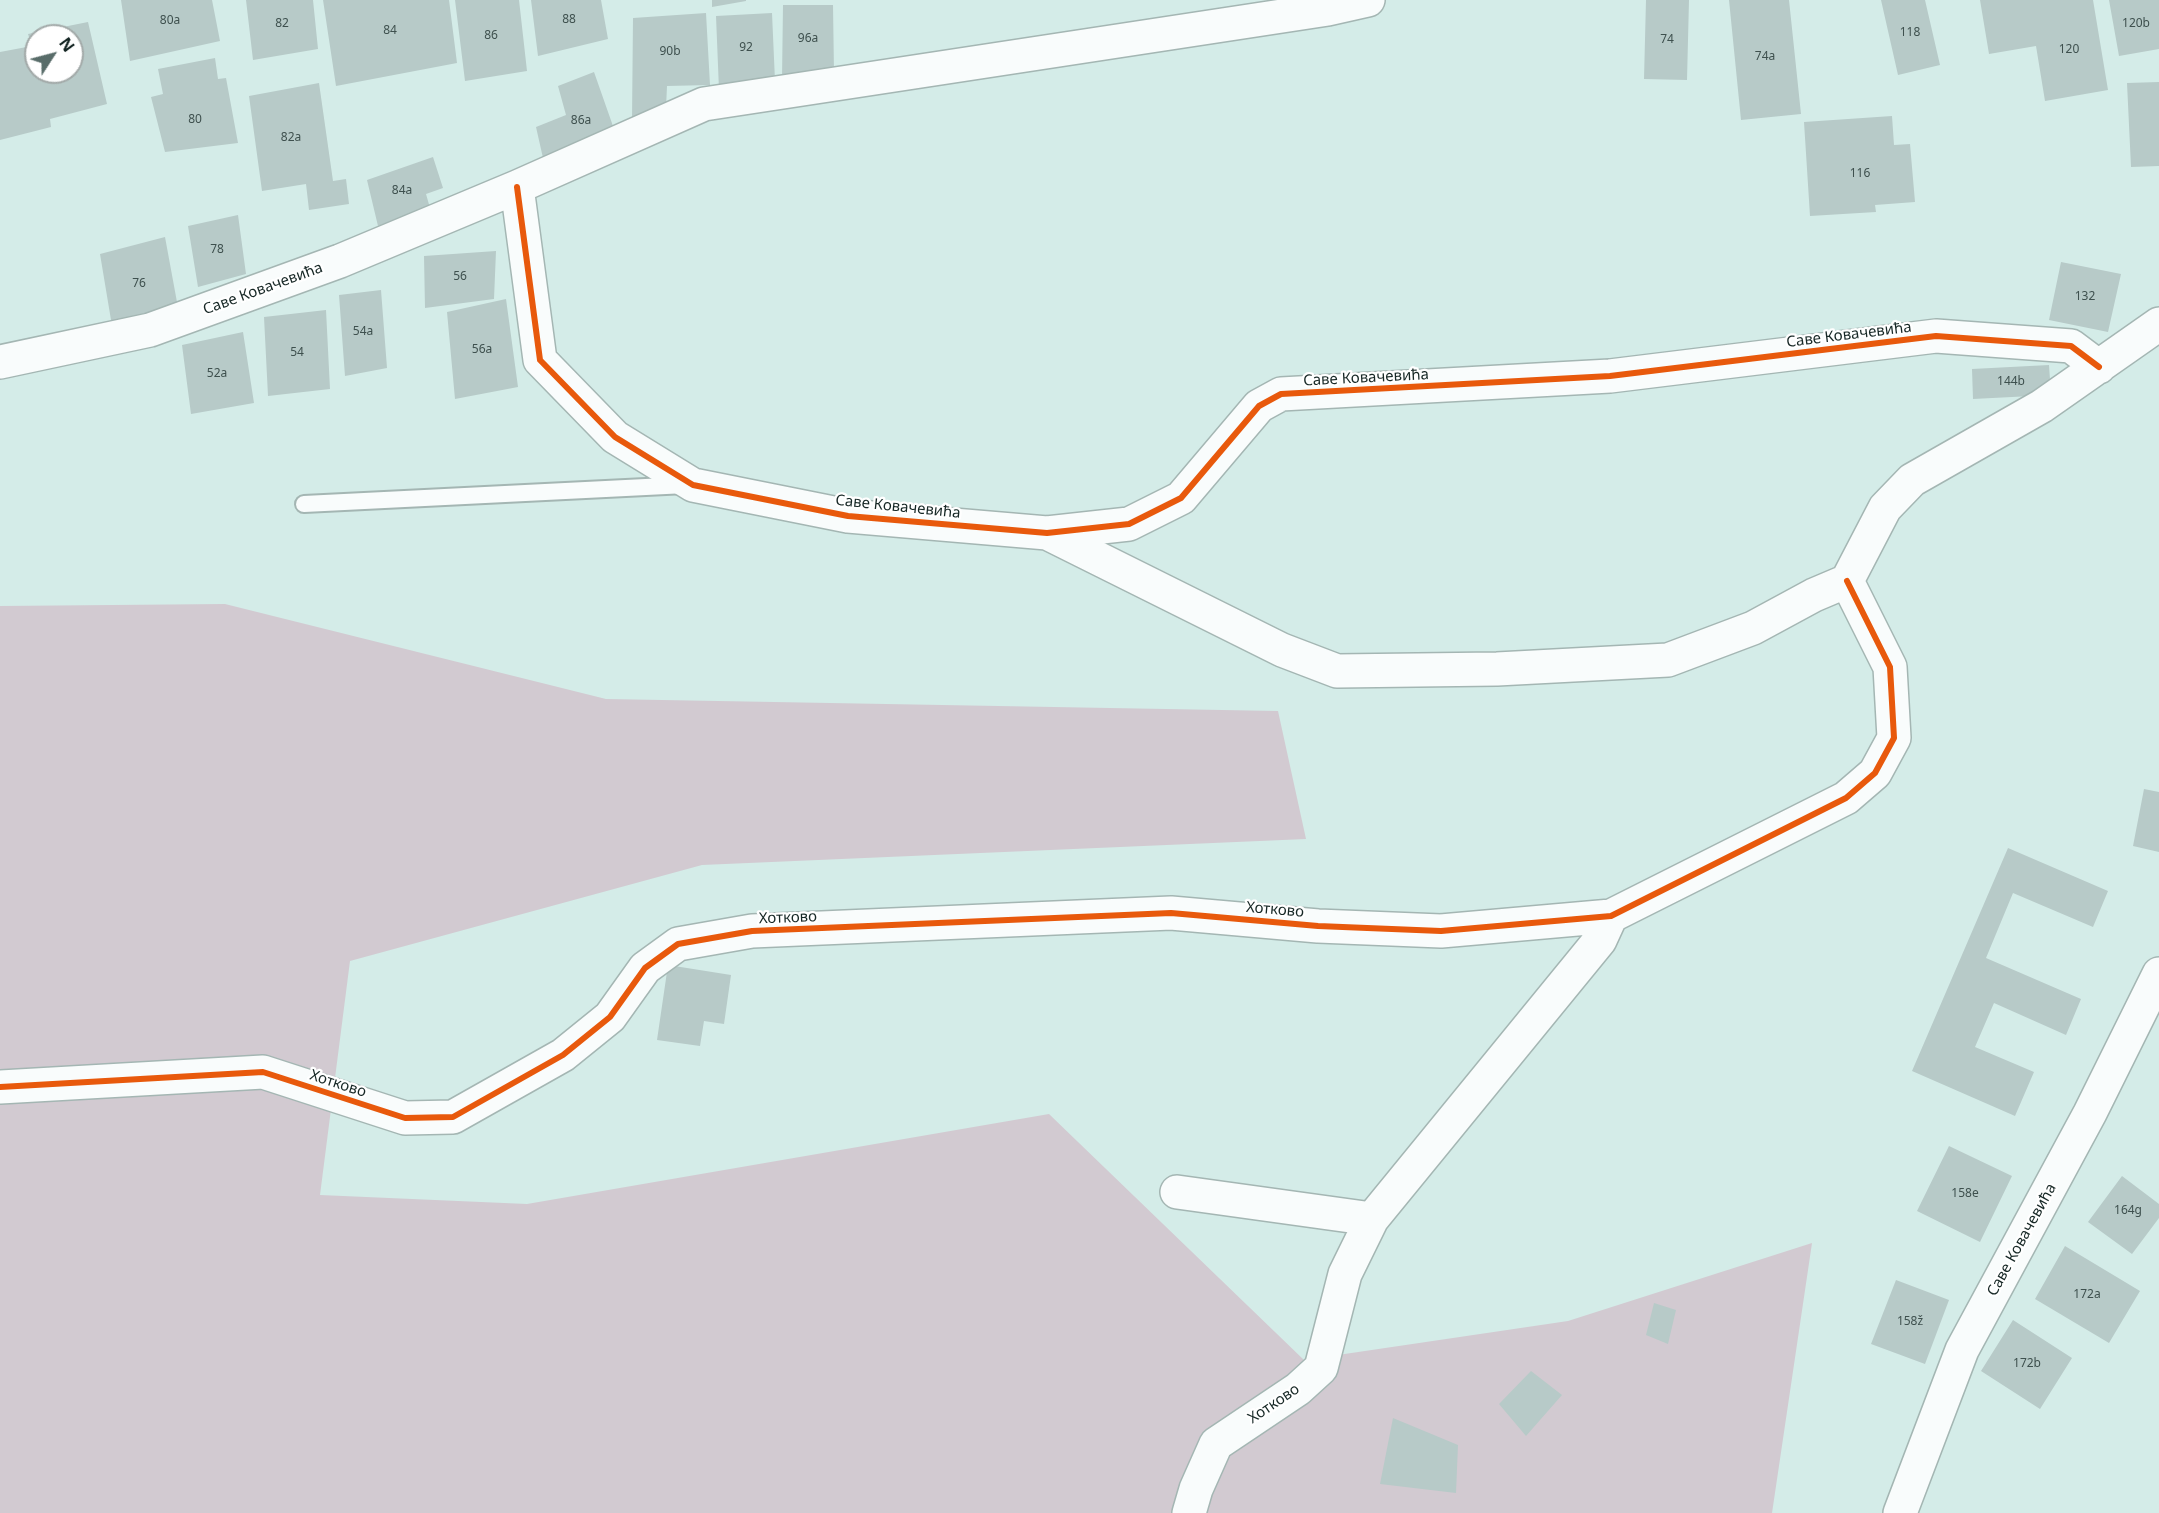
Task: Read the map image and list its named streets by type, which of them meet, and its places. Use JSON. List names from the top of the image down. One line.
{"streets":{"street":["Саве Ковачевића","Хотково"]},"house_numbers":["88","80a","82","120b","84","118","86","96a","74","92","120","90b","74a","80","86a","82a","116","84a","78","56","76","132","54a","56a","54","52a","144b","158e","164g","172a","158ž","172b"],"north":"top right"}
